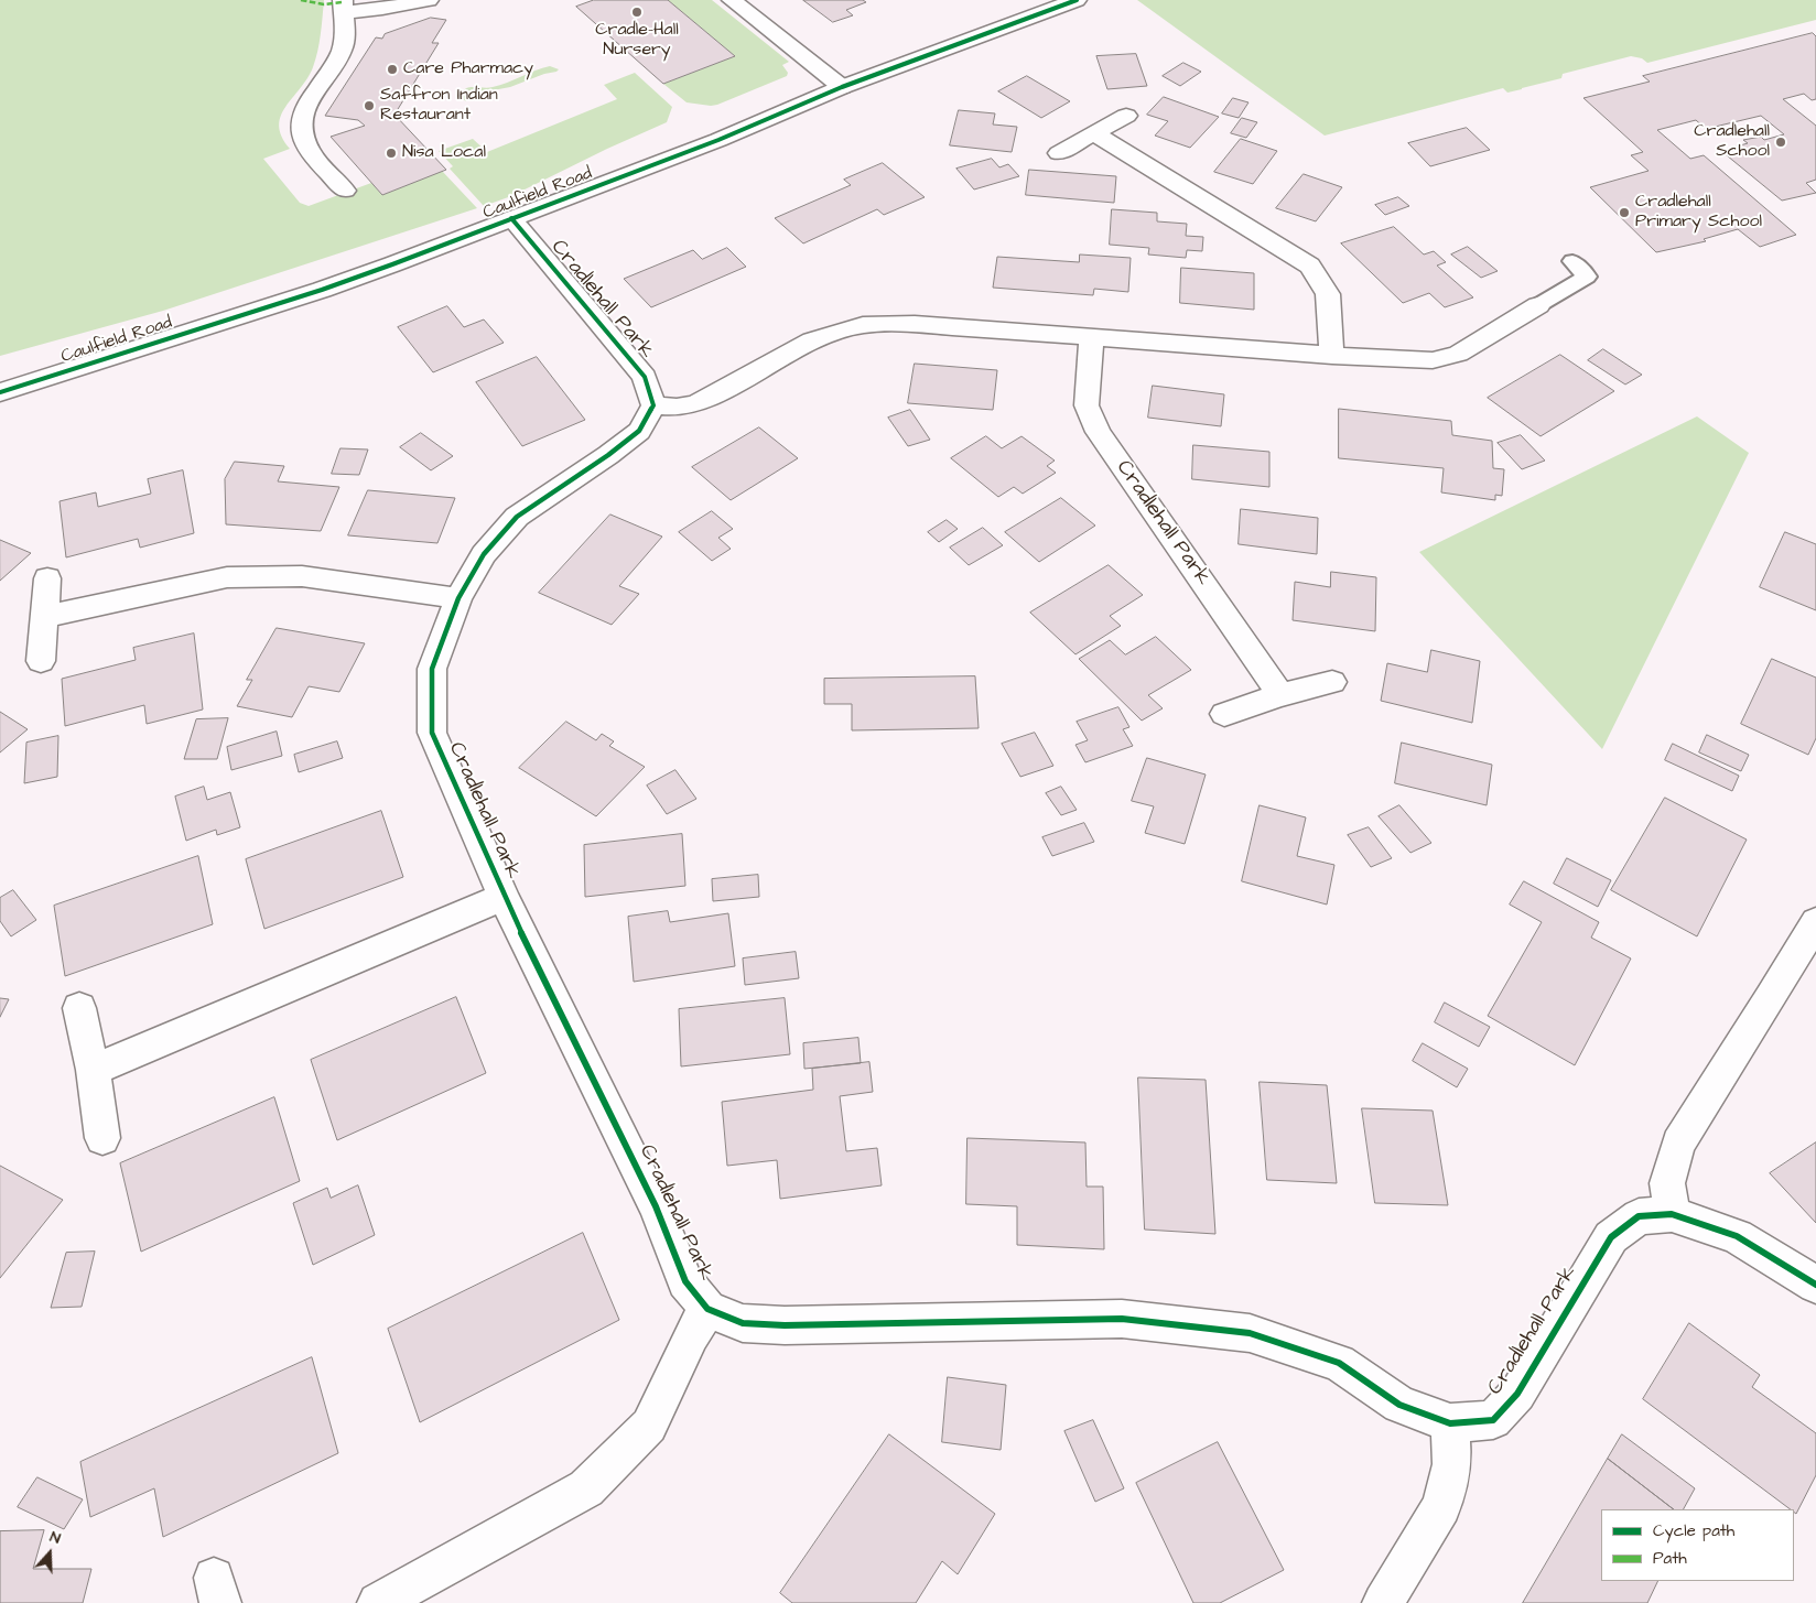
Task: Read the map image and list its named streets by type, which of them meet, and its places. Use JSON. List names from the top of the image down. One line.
{"streets":{"street":["Caulfield Road","Cradlehall Park"]},"crossings":[["Caulfield Road","Cradlehall Park"]],"places":["Cradle-Hall Nursery","Care Pharmacy","Saffron Indian Restaurant","Cradlehall School","Nisa Local","Cradlehall Primary School"],"legend":["Cycle path","Path"],"north":"top"}
